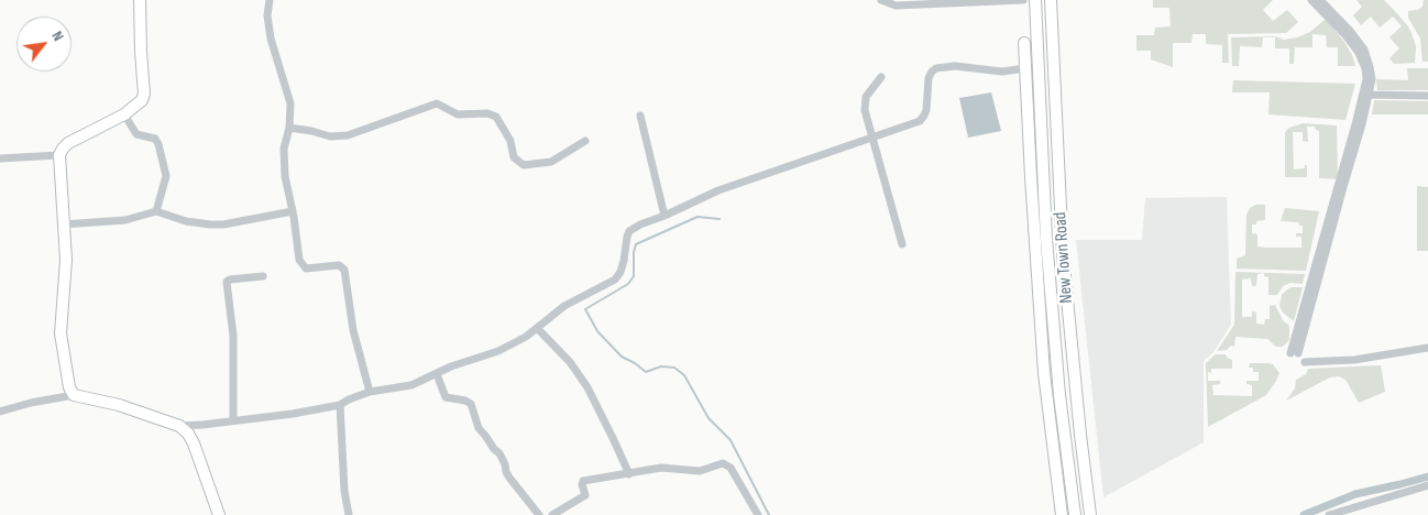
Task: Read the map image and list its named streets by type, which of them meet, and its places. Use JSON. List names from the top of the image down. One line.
{"streets":{"street":["New Town Road"]},"north":"top right"}
